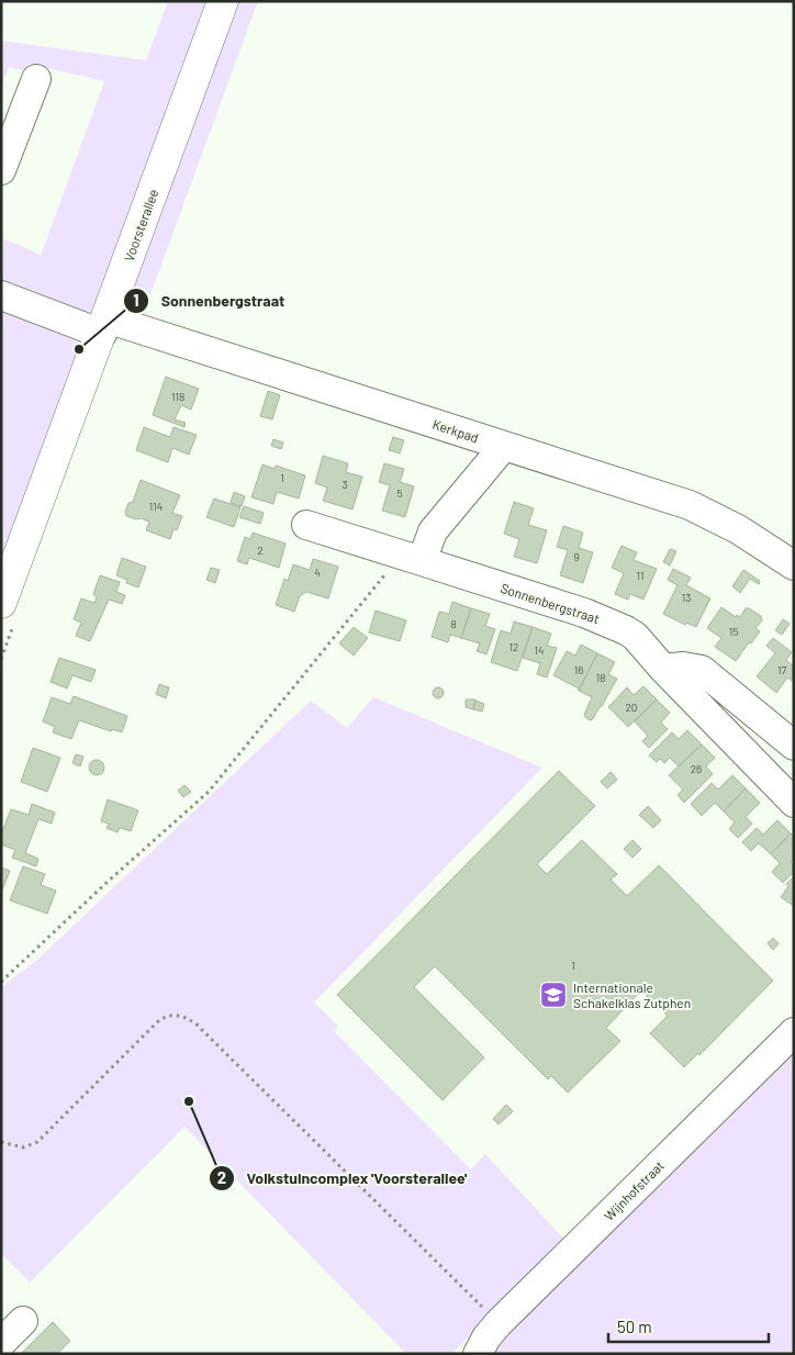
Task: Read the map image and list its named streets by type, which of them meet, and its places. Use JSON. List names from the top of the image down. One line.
{"streets":{"main road":["Voorsterallee"],"street":["Kerkpad","Sonnenbergstraat","Wijnhofstraat"]},"crossings":[["Voorsterallee","Kerkpad"]],"places":{"other":["Sonnenbergstraat","Volkstuincomplex 'Voorsterallee'"],"school or university":["Internationale Schakelklas Zutphen"]},"house_numbers":["118","1","3","5","114","2","9","4","11","13","8","15","12","14","16","17","18","20","26","1"],"scale_bar":"50 m"}
